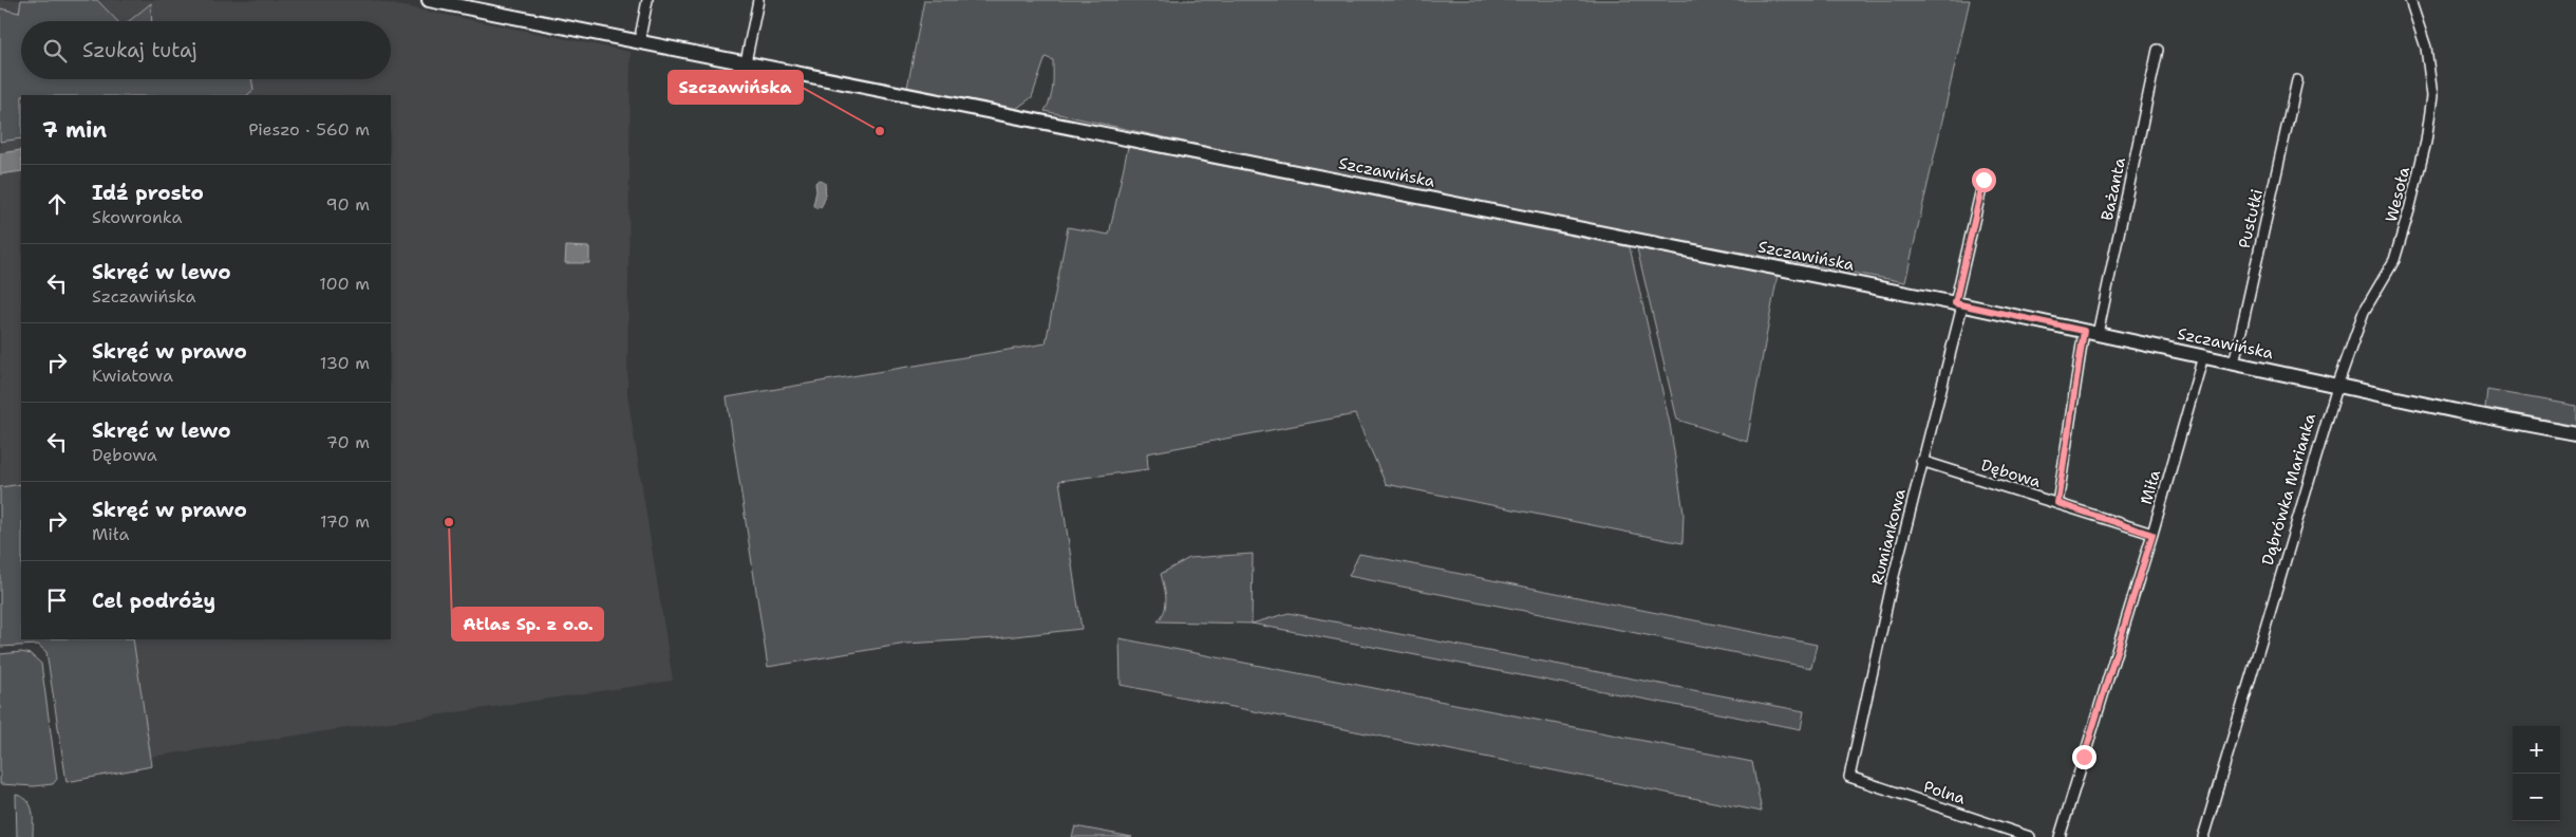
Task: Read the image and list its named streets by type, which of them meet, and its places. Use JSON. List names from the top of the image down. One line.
{"streets":{"street":["Szczawińska","Bażanta","Wesoła","Pustułki","Dębowa","Miła","Dąbrówka Marianka","Rumiankowa","Polna"]},"crossings":[["Szczawińska","Bażanta"],["Szczawińska","Wesoła"],["Szczawińska","Pustułki"],["Szczawińska","Miła"],["Szczawińska","Dąbrówka Marianka"],["Szczawińska","Rumiankowa"],["Bażanta","Dębowa"],["Wesoła","Dąbrówka Marianka"],["Dębowa","Miła"],["Dębowa","Rumiankowa"],["Rumiankowa","Polna"]],"places":["Szczawińska","Atlas Sp. z o.o."],"page":{"search":"Szukaj tutaj","heading":["7 min","Pieszo · 560 m"],"list":[["Idź prosto","Skowronka","90 m"],["Skręć w lewo","Szczawińska","100 m"],["Skręć w prawo","Kwiatowa","130 m"],["Skręć w lewo","Dębowa","70 m"],["Skręć w prawo","Miła","170 m"],"Cel podróży"],"map_buttons":["+","−"]}}
